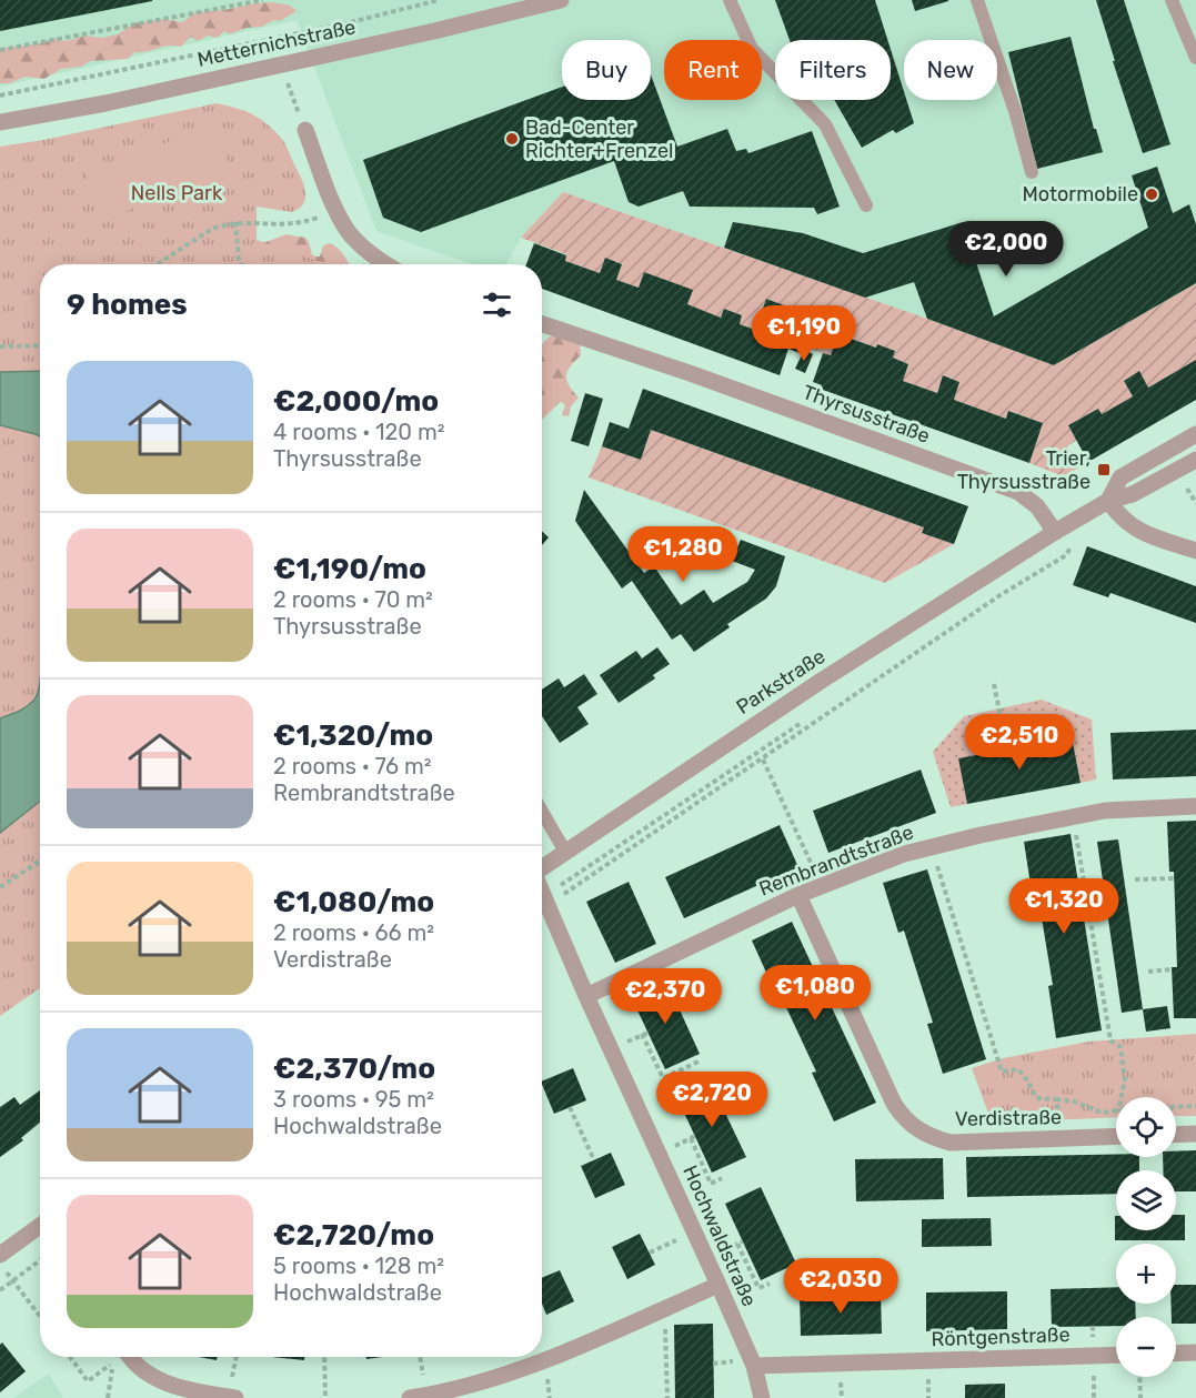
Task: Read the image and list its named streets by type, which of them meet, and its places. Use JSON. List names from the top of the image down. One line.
{"streets":{"street":["Metternichstraße","Thyrsusstraße","Parkstraße","Rembrandtstraße","Verdistraße","Hochwaldstraße","Röntgenstraße"]},"crossings":[["Thyrsusstraße","Parkstraße"],["Rembrandtstraße","Verdistraße"],["Rembrandtstraße","Hochwaldstraße"],["Hochwaldstraße","Röntgenstraße"]],"parks":["Nells Park"],"places":{"other":["Bad-Center Richter+Frenzel","Motormobile"],"transit":["Trier, Thyrsusstraße"]},"page":{"chip":["Buy","Rent","Filters","New"],"price":["€2,000","€1,190","€1,280","€2,510","€1,320","€1,080","€2,370","€2,720","€2,030"],"heading":"9 homes","list":[{"name":"€2,000/mo","note":"4 rooms · 120 m² · Thyrsusstraße"},{"name":"€1,190/mo","note":"2 rooms · 70 m² · Thyrsusstraße"},{"name":"€1,320/mo","note":"2 rooms · 76 m² · Rembrandtstraße"},{"name":"€1,080/mo","note":"2 rooms · 66 m² · Verdistraße"},{"name":"€2,370/mo","note":"3 rooms · 95 m² · Hochwaldstraße"},{"name":"€2,720/mo","note":"5 rooms · 128 m² · Hochwaldstraße"}],"map_buttons":["+","−"]}}
